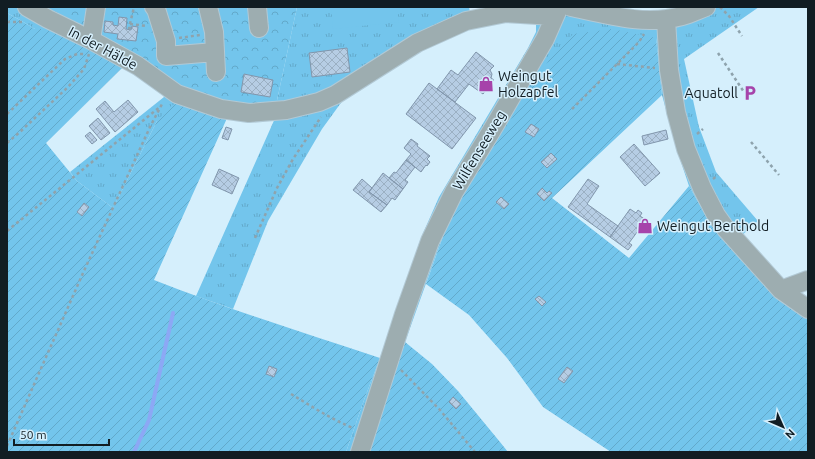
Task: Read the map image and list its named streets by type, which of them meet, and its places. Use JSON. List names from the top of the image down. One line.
{"streets":{"street":["In der Hälde","Wilfenseeweg"]},"crossings":[["In der Hälde","Wilfenseeweg"]],"places":{"shop":["Weingut Holzapfel","Weingut Berthold"],"parking":["Aquatoll"]},"scale_bar":"50 m","north":"bottom right"}
